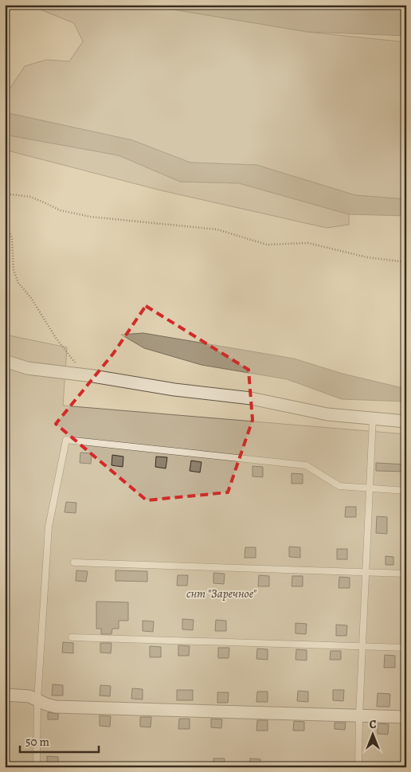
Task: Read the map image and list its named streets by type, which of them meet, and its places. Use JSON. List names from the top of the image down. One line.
{"parks":["снт \"Заречное\""],"scale_bar":"50 m","north":"top"}
